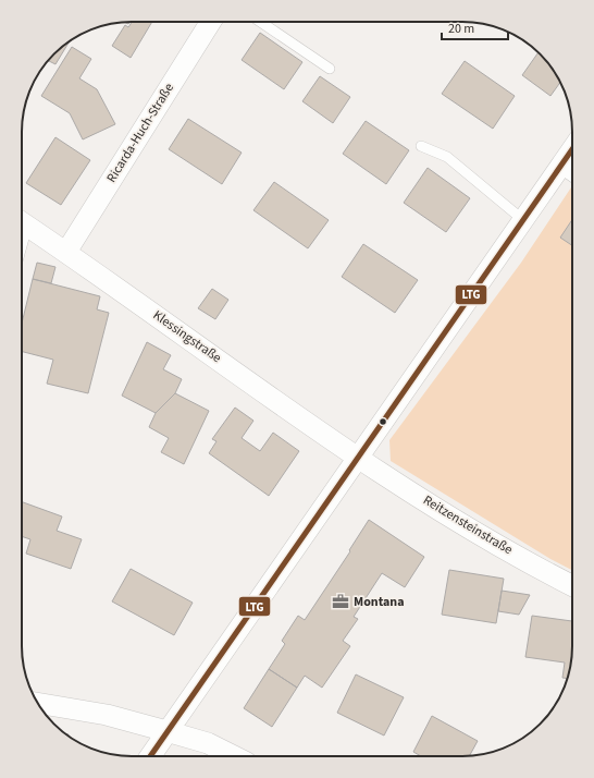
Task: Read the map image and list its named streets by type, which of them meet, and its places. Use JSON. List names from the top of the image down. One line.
{"streets":{"street":["Ricarda-Huch-Straße","Klessingstraße","Reitzensteinstraße"]},"crossings":[["Ricarda-Huch-Straße","Klessingstraße"],["Klessingstraße","Reitzensteinstraße"]],"places":{"office":["Montana"]},"lines":["transit line LTG"],"scale_bar":"20 m"}
